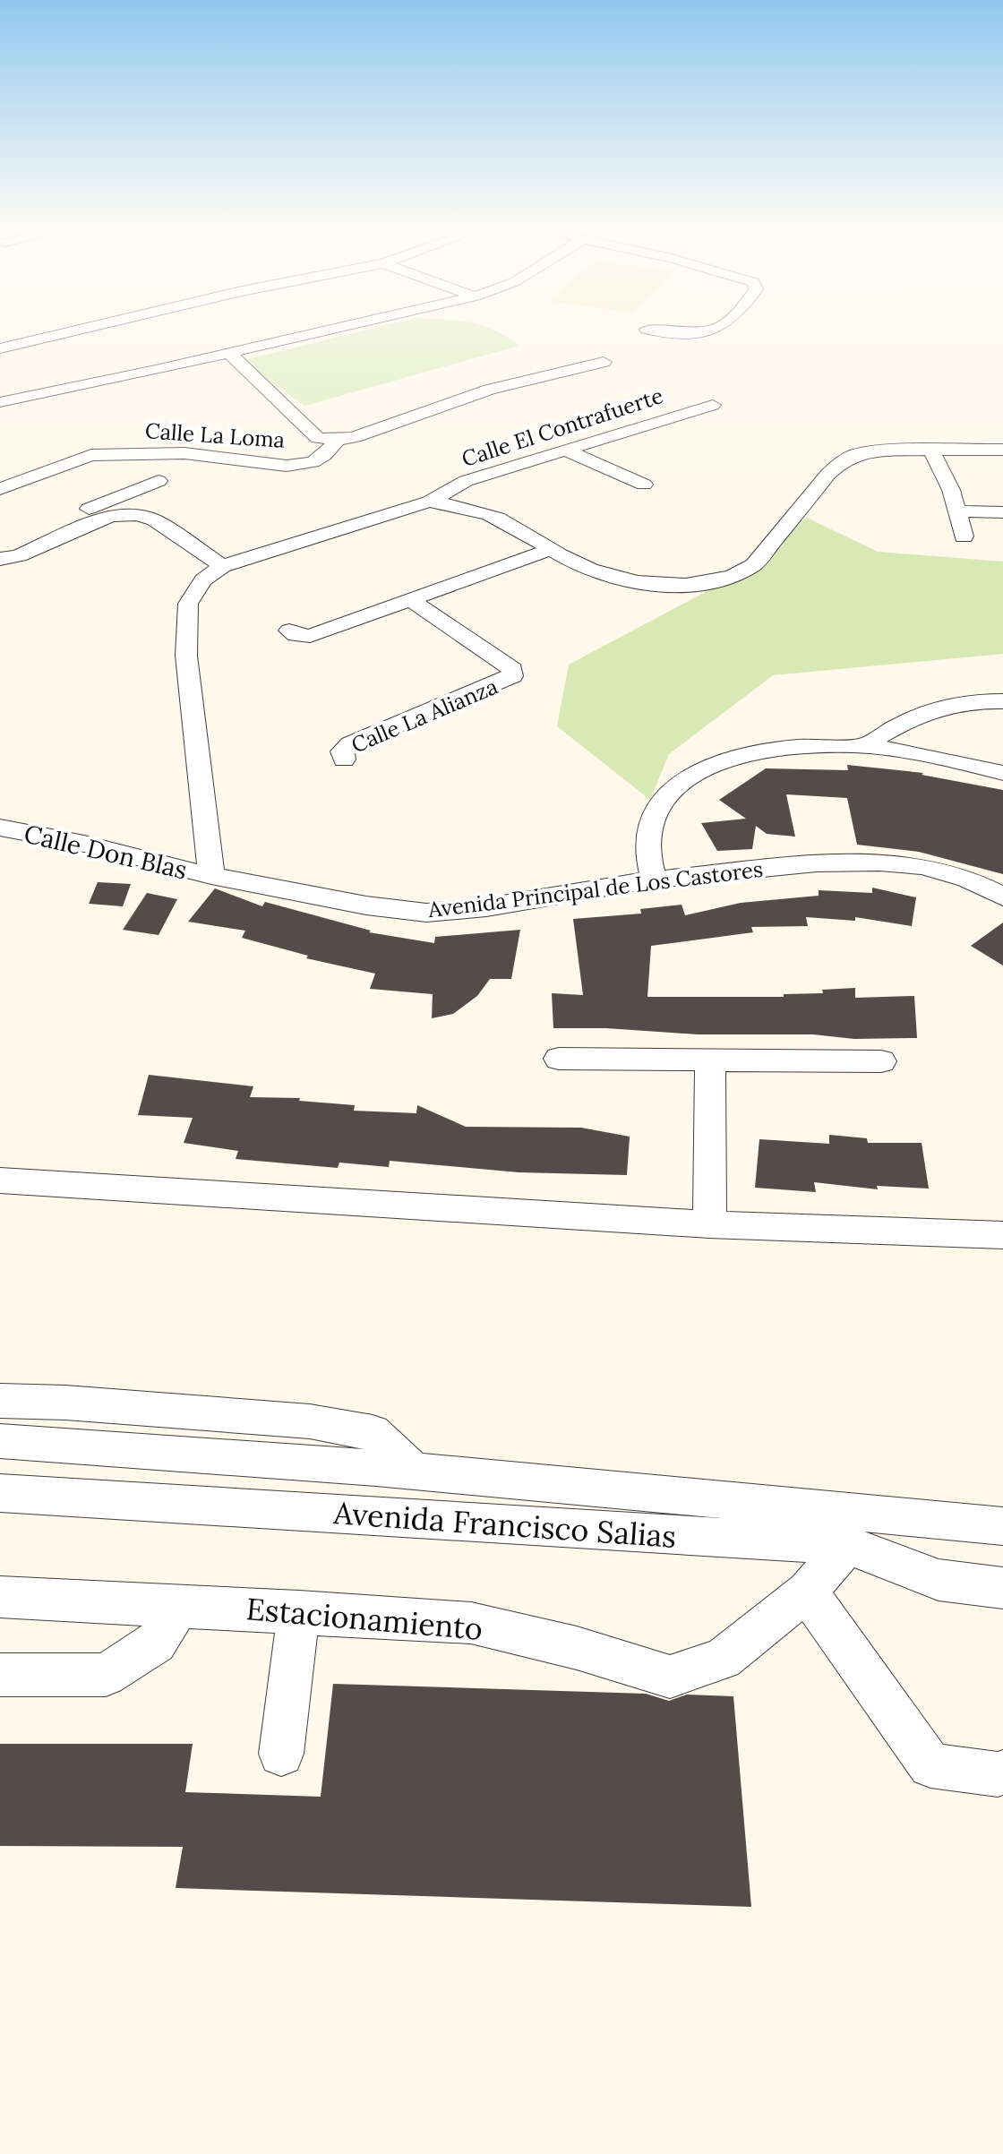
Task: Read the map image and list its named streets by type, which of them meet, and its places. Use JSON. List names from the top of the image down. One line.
{"streets":{"street":["Calle El Contrafuerte","Calle La Loma","Calle La Alianza","Calle Don Blas","Avenida Principal de Los Castores","Avenida Francisco Salias","Estacionamiento"]},"crossings":[["Calle Don Blas","Avenida Principal de Los Castores"],["Avenida Francisco Salias","Estacionamiento"]]}
